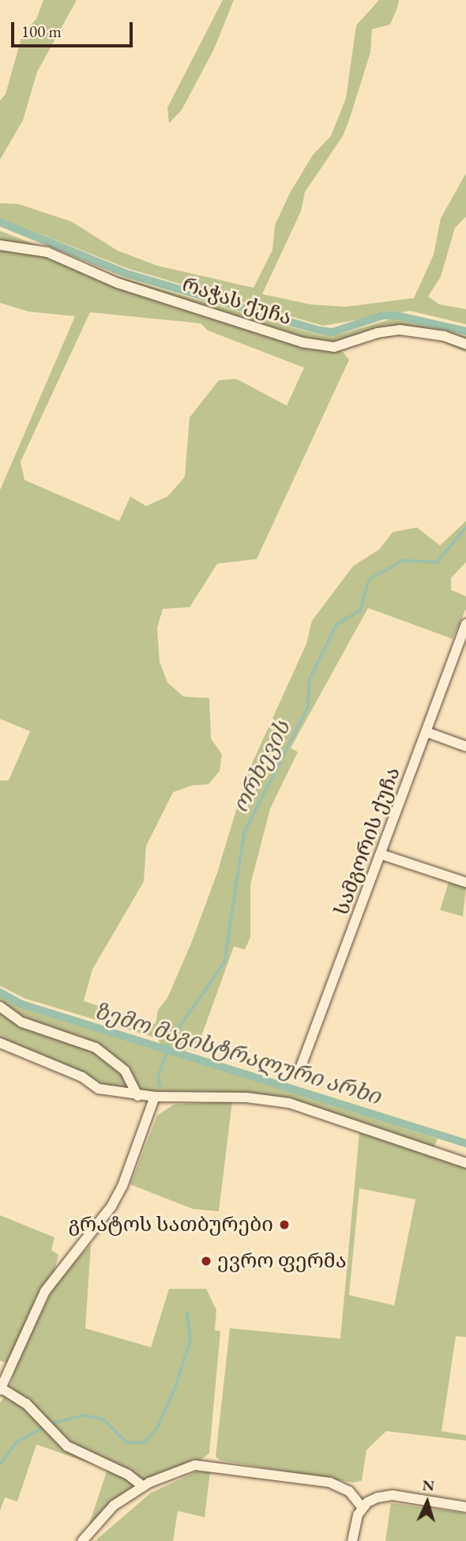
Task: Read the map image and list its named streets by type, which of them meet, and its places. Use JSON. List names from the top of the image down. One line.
{"streets":{"street":["რაჭას ქუჩა","სამგორის ქუჩა"]},"water":["ორხევის","ზემო მაგისტრალური არხი"],"places":["გრატოს სათბურები","ევრო ფერმა"],"scale_bar":"100 m","north":"top"}
